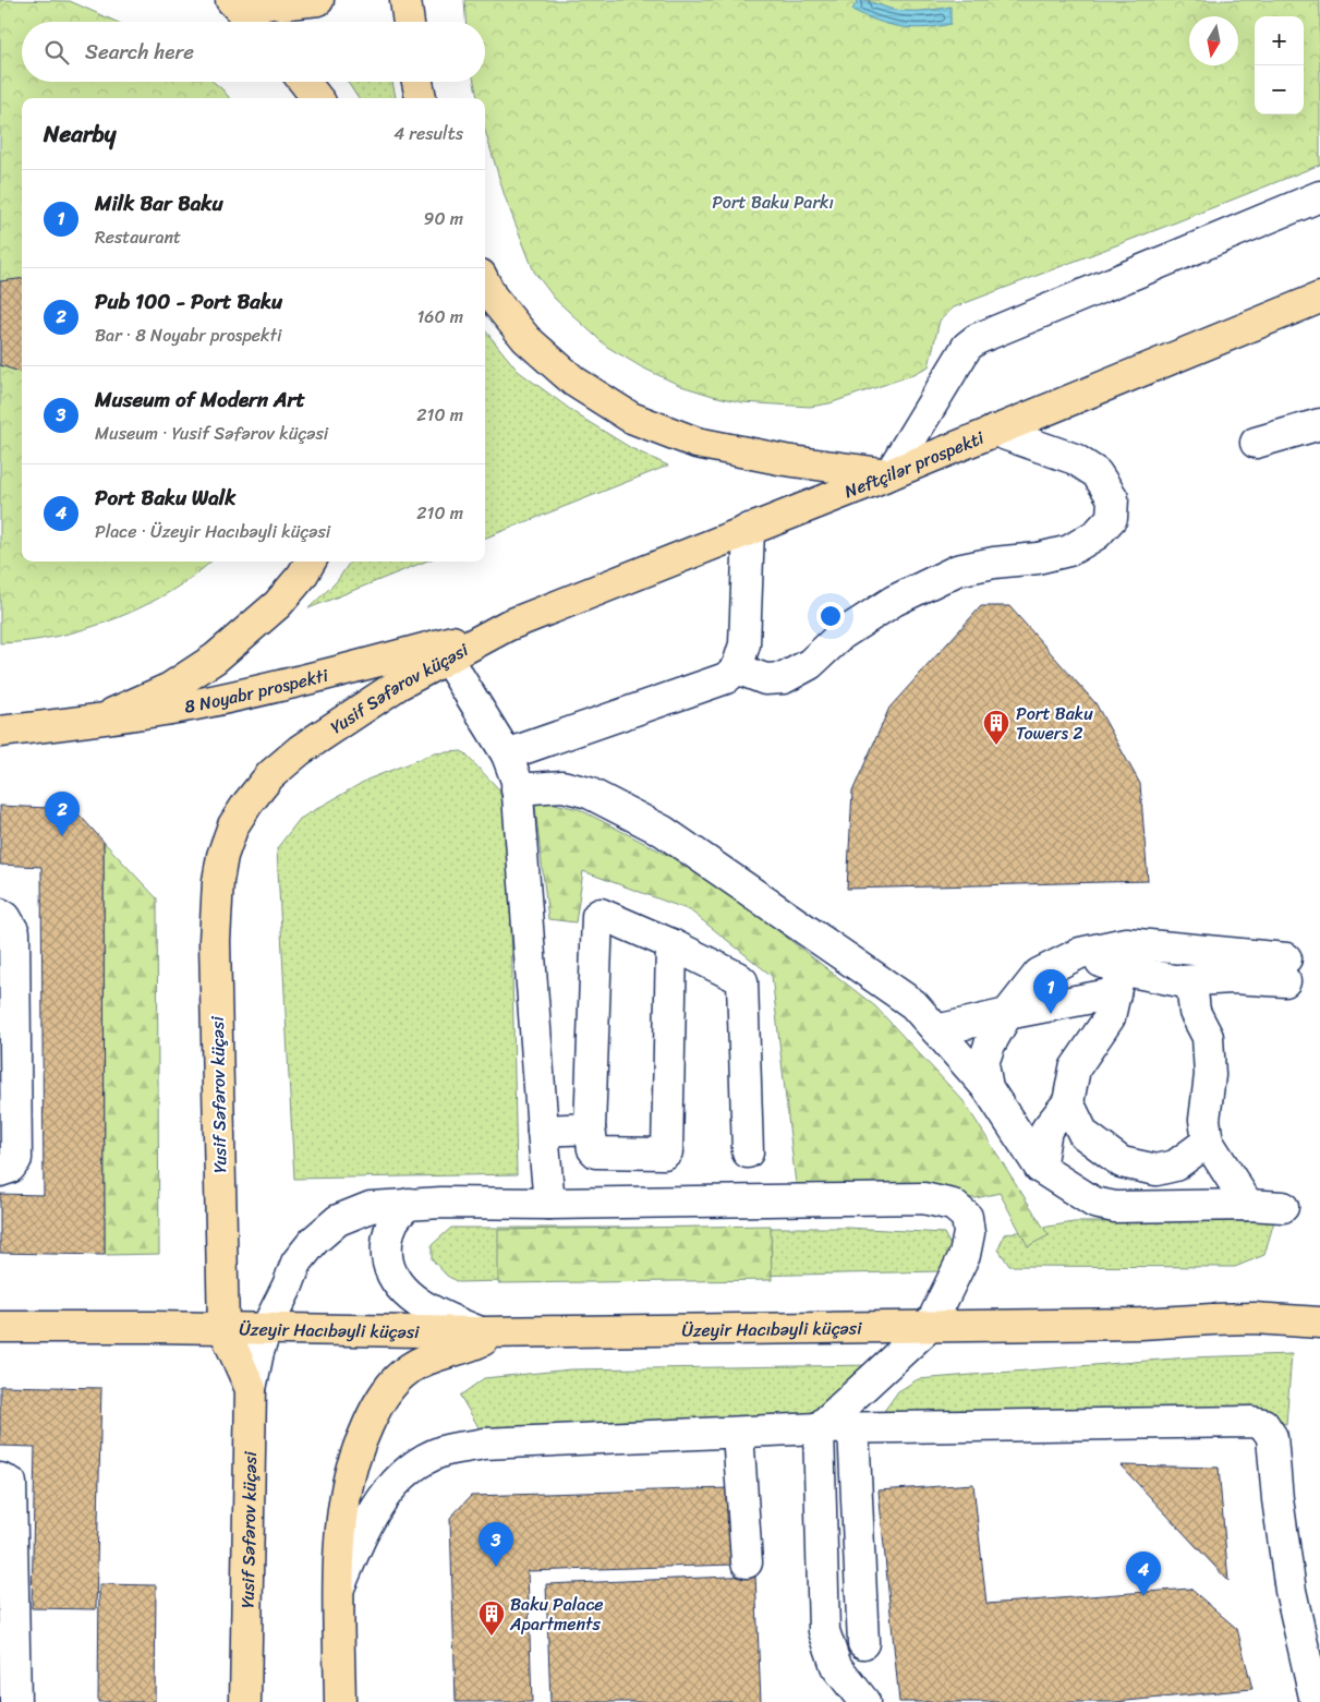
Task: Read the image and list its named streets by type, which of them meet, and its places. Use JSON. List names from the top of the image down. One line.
{"streets":{"main road":["Neftçilər prospekti","Yusif Səfərov küçəsi","8 Noyabr prospekti","Üzeyir Hacıbəyli küçəsi"]},"crossings":[["Neftçilər prospekti","Yusif Səfərov küçəsi"],["Neftçilər prospekti","8 Noyabr prospekti"],["Yusif Səfərov küçəsi","8 Noyabr prospekti"],["Yusif Səfərov küçəsi","Üzeyir Hacıbəyli küçəsi"]],"parks":["Port Baku Parkı"],"places":{"building":["Port Baku Towers 2","Baku Palace Apartments"]},"north":"bottom","page":{"map_buttons":["+","−"],"search":"Search here","heading":["Nearby","4 results"],"list":[{"mark":"1","name":"Milk Bar Baku","note":"Restaurant","value":"90 m"},{"mark":"2","name":"Pub 100 - Port Baku","note":"Bar · 8 Noyabr prospekti","value":"160 m"},{"mark":"3","name":"Museum of Modern Art","note":"Museum · Yusif Səfərov küçəsi","value":"210 m"},{"mark":"4","name":"Port Baku Walk","note":"Place · Üzeyir Hacıbəyli küçəsi","value":"210 m"}],"pins":["2","1","3","4"]}}
